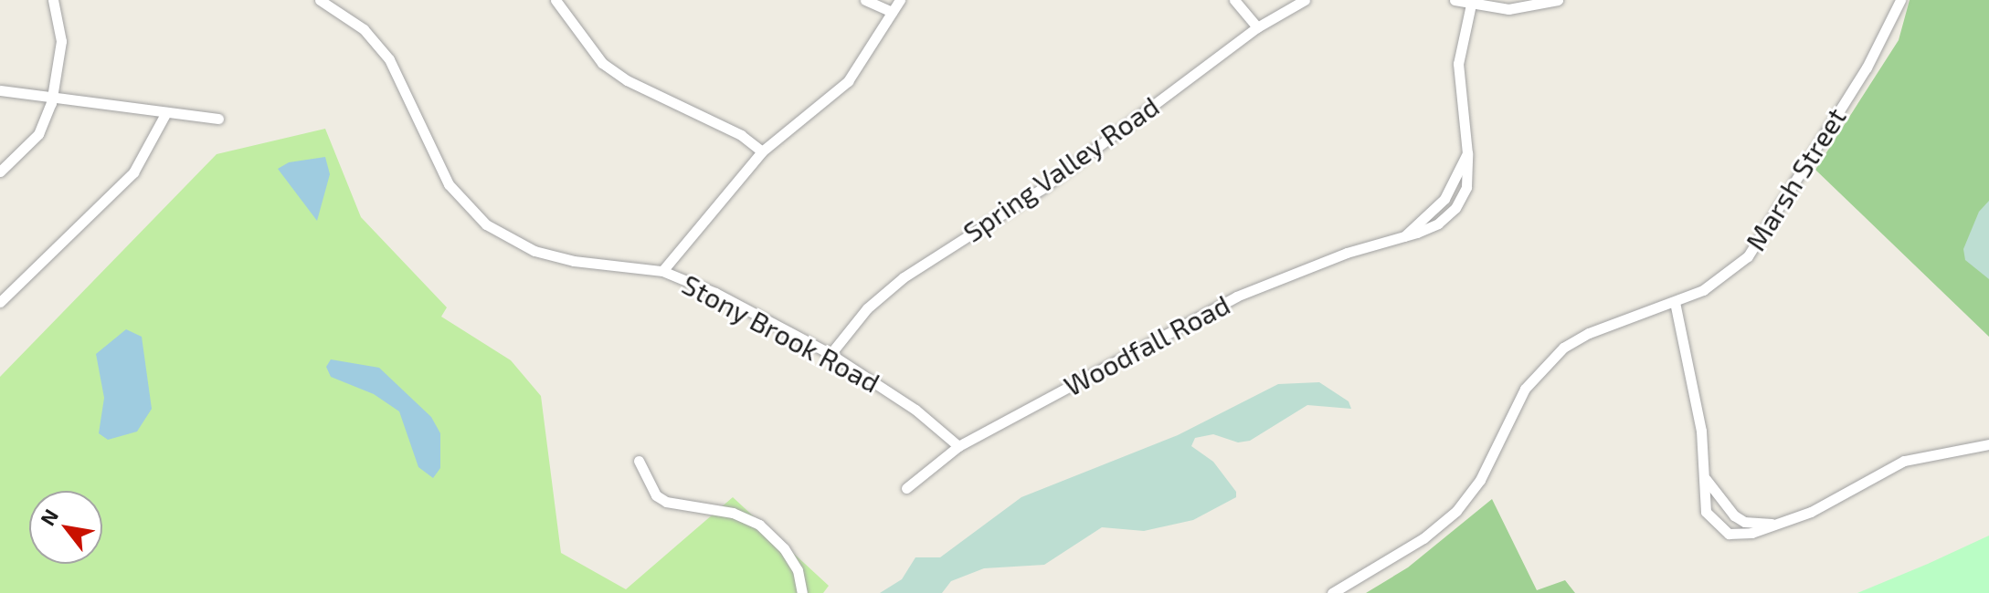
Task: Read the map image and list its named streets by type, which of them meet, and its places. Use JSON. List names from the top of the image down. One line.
{"streets":{"street":["Spring Valley Road","Marsh Street","Stony Brook Road","Woodfall Road"]},"crossings":[["Spring Valley Road","Stony Brook Road"],["Stony Brook Road","Woodfall Road"]],"north":"top left"}
